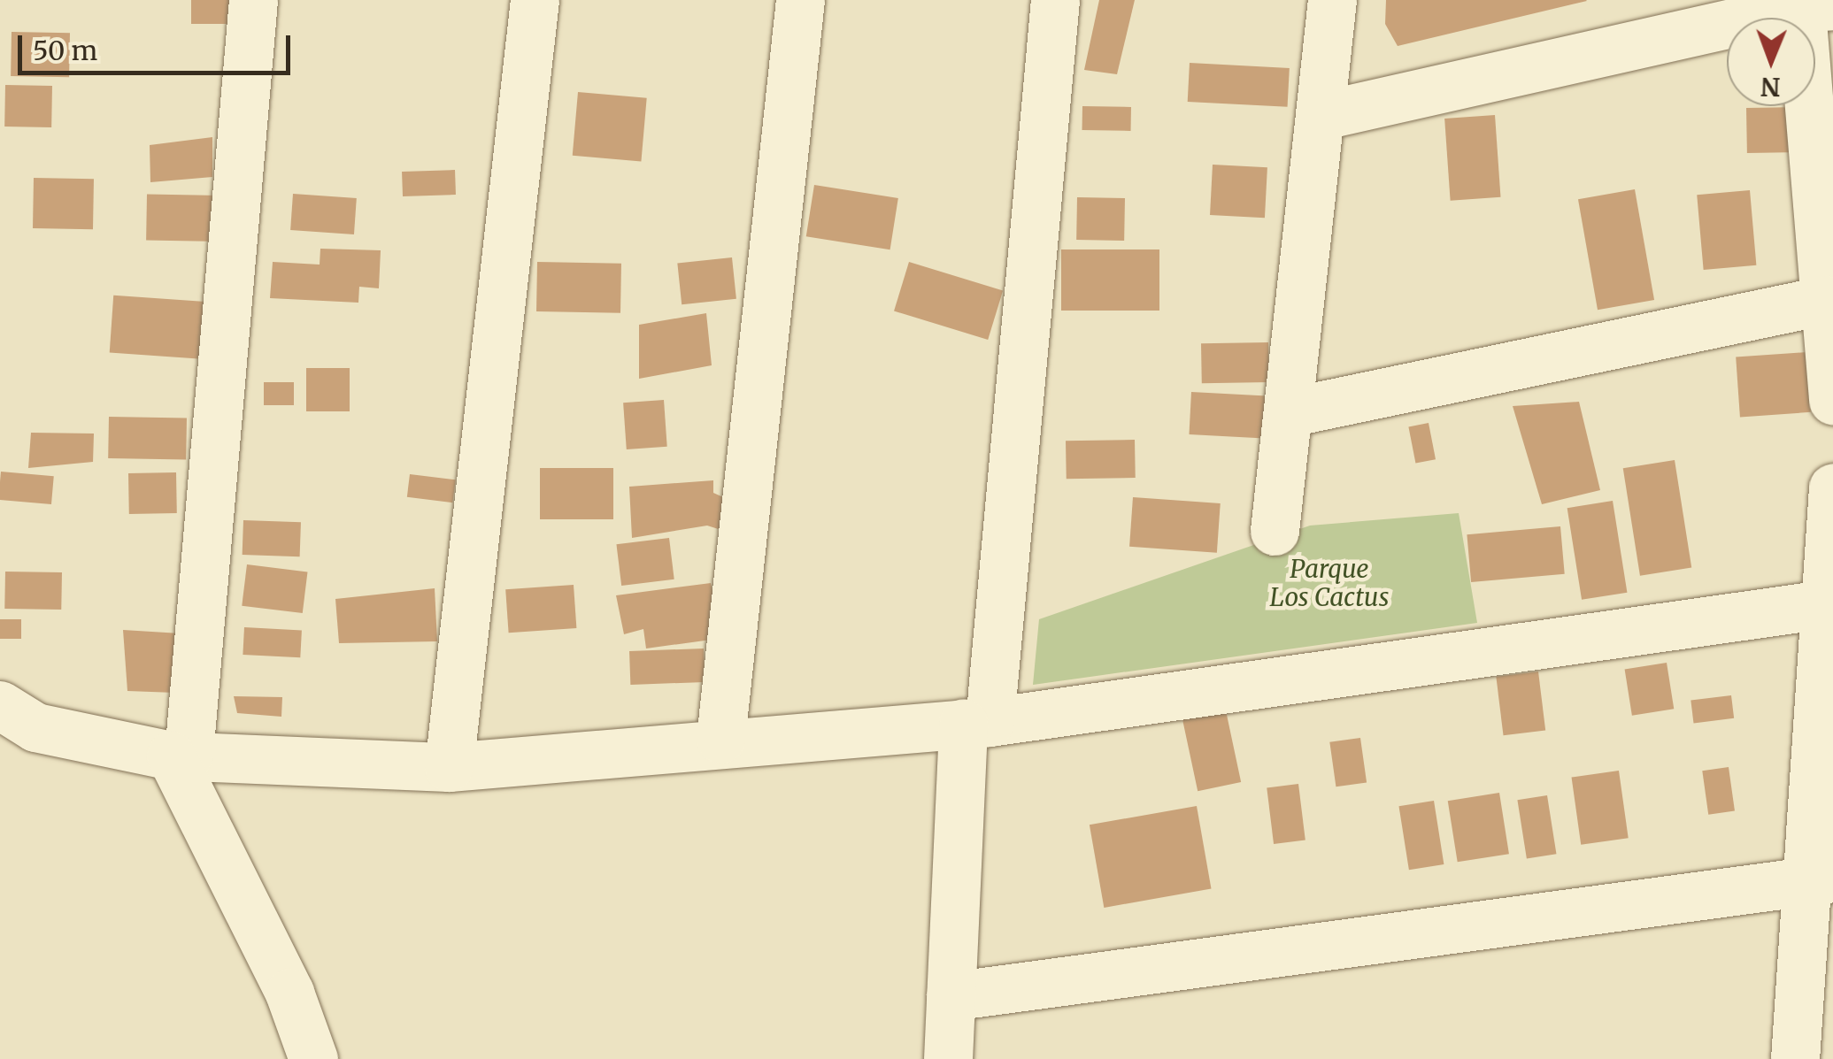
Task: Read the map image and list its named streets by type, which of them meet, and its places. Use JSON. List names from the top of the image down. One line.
{"parks":["Parque Los Cactus"],"scale_bar":"50 m","north":"bottom"}
